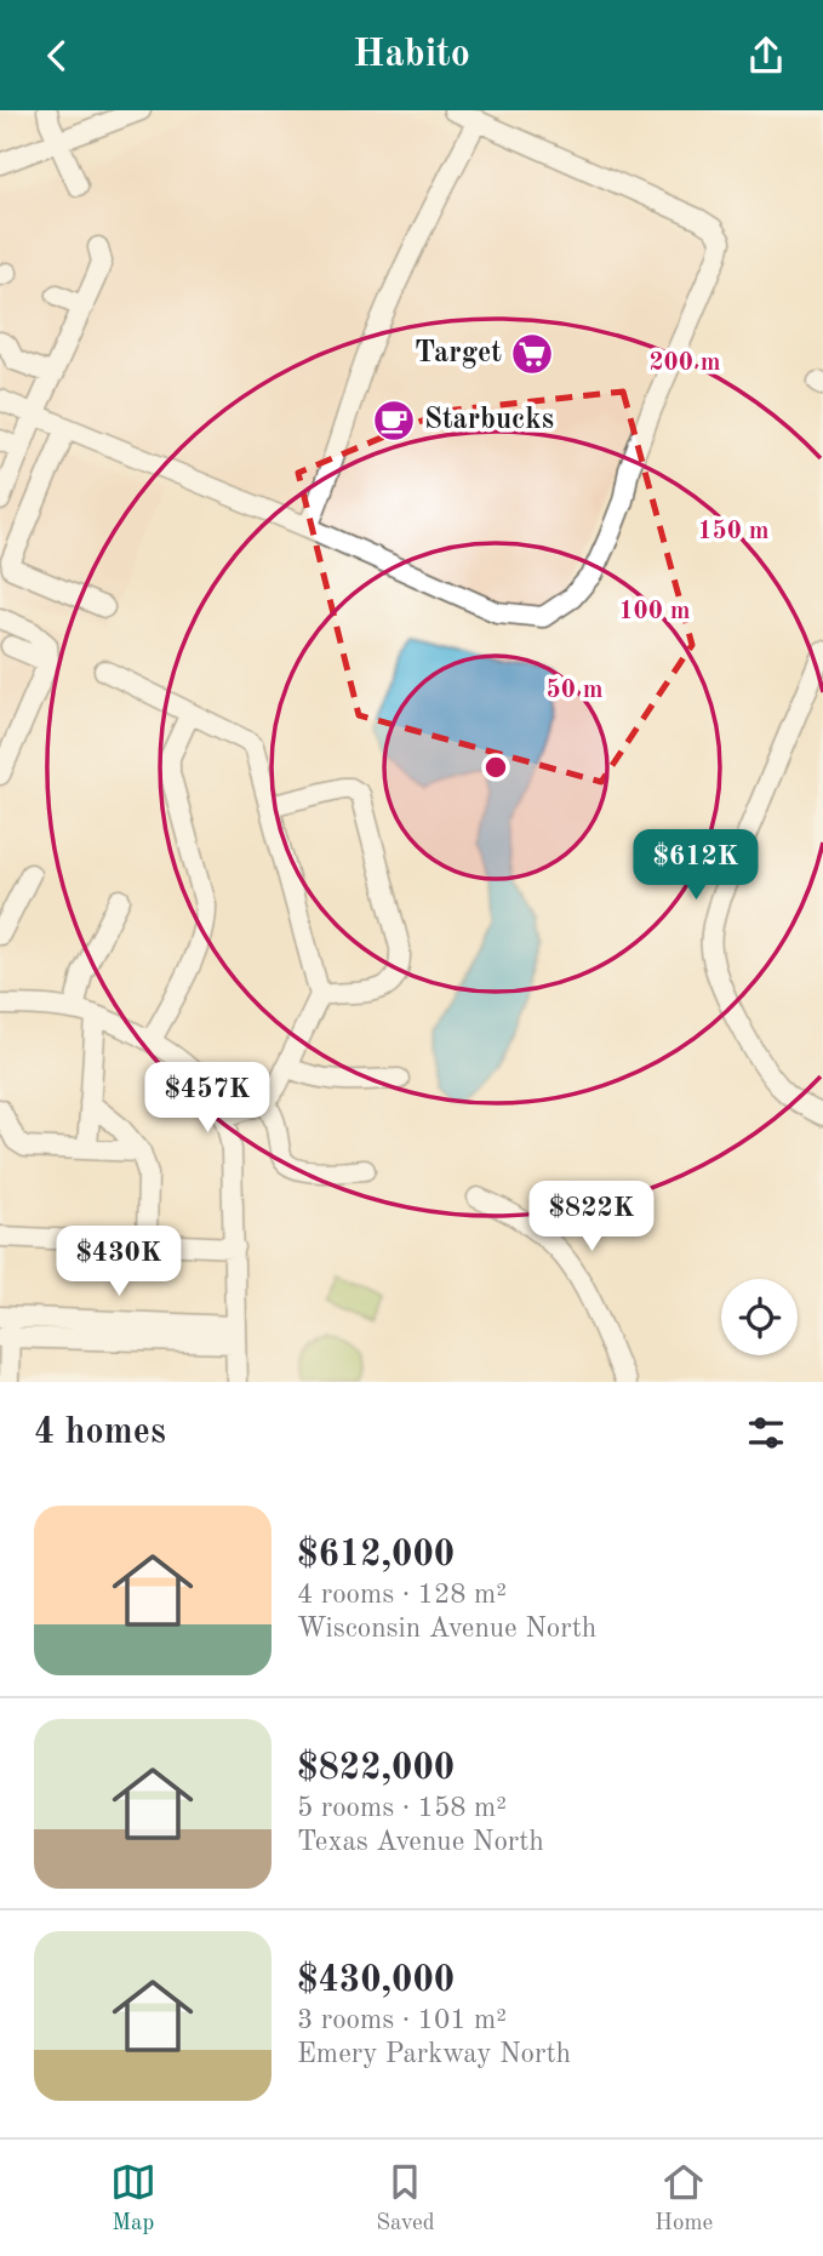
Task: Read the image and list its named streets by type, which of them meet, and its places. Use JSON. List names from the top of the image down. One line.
{"places":{"supermarket":["Target"],"cafe":["Starbucks"]},"page":{"header":"Habito","price":["$612K","$457K","$822K","$430K"],"heading":"4 homes","list":[{"name":"$612,000","note":"4 rooms · 128 m² · Wisconsin Avenue North"},{"name":"$822,000","note":"5 rooms · 158 m² · Texas Avenue North"},{"name":"$430,000","note":"3 rooms · 101 m² · Emery Parkway North"}],"tabs":["Map","Saved","Home"]},"rings":["200 m","150 m","100 m","50 m"]}
